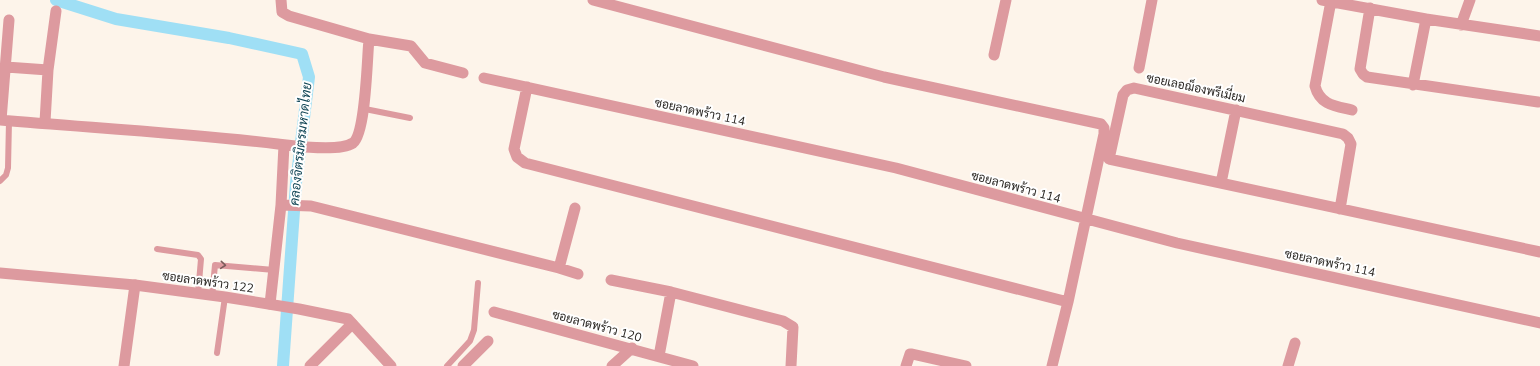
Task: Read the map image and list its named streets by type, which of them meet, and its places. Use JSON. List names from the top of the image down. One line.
{"streets":{"street":["ซอยเลอฌ็องพรีเมี่ยม","ซอยลาดพร้าว 114","ซอยลาดพร้าว 122","ซอยลาดพร้าว 120"]},"water":["คลองจิตรมิตรมหาดไทย"]}
